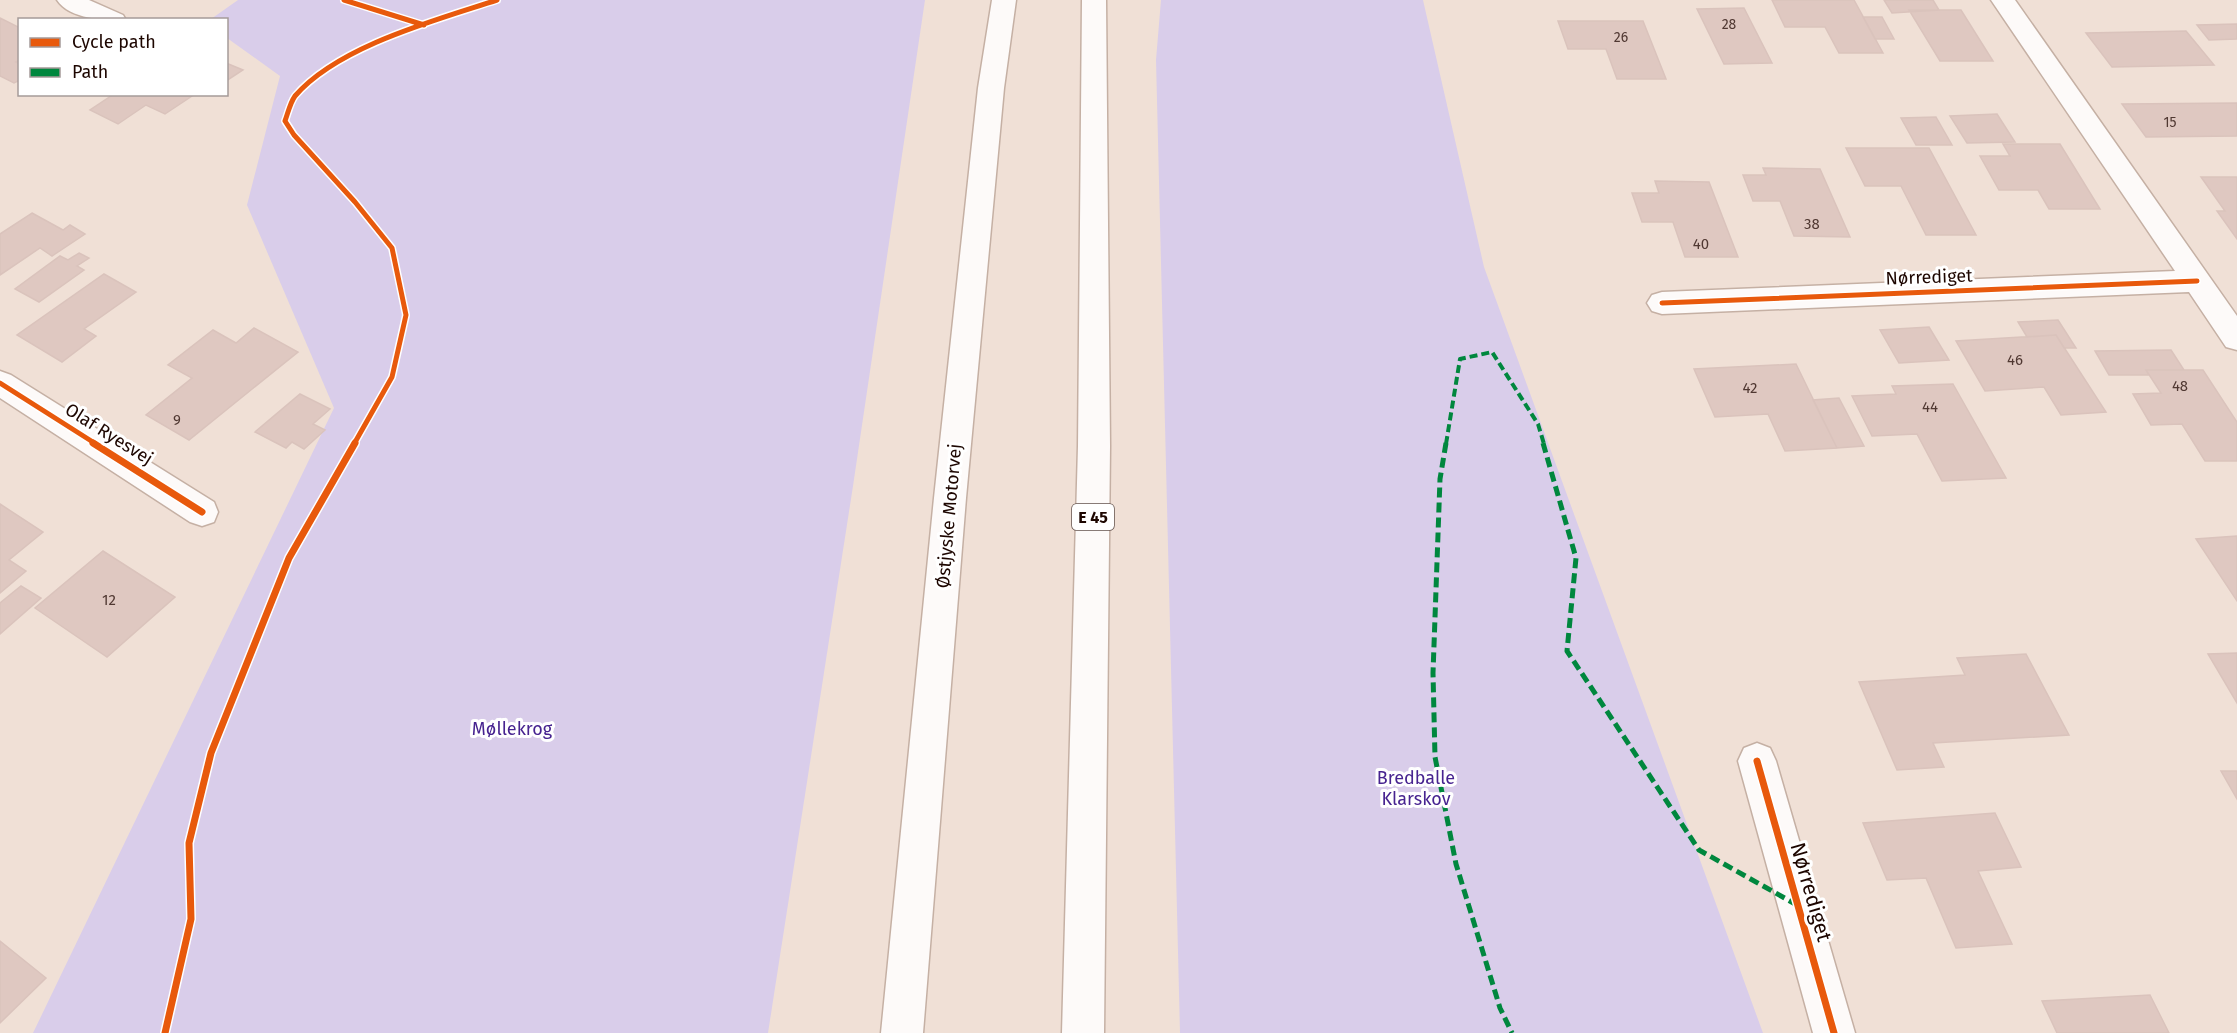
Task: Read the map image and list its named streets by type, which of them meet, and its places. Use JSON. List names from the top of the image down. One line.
{"streets":{"main road":["Nørrediget","Olaf Ryesvej","Østjyske Motorvej","E 45"]},"parks":["Møllekrog","Bredballe Klarskov"],"house_numbers":["28","26","15","38","40","46","48","42","44","9","12"],"legend":["Cycle path","Path"]}
